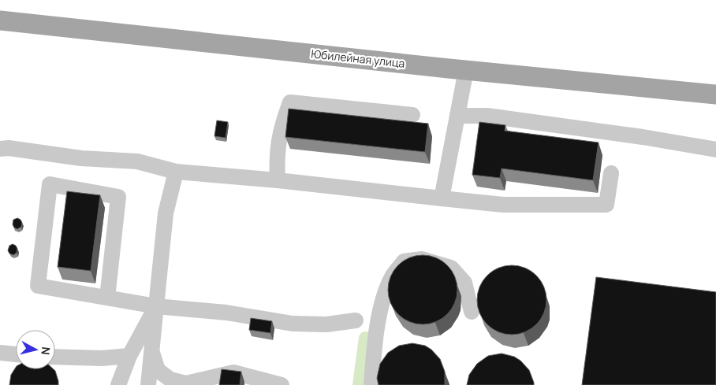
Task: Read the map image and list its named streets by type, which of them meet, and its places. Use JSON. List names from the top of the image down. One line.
{"streets":{"main road":["Юбилейная улица"]},"north":"right"}
